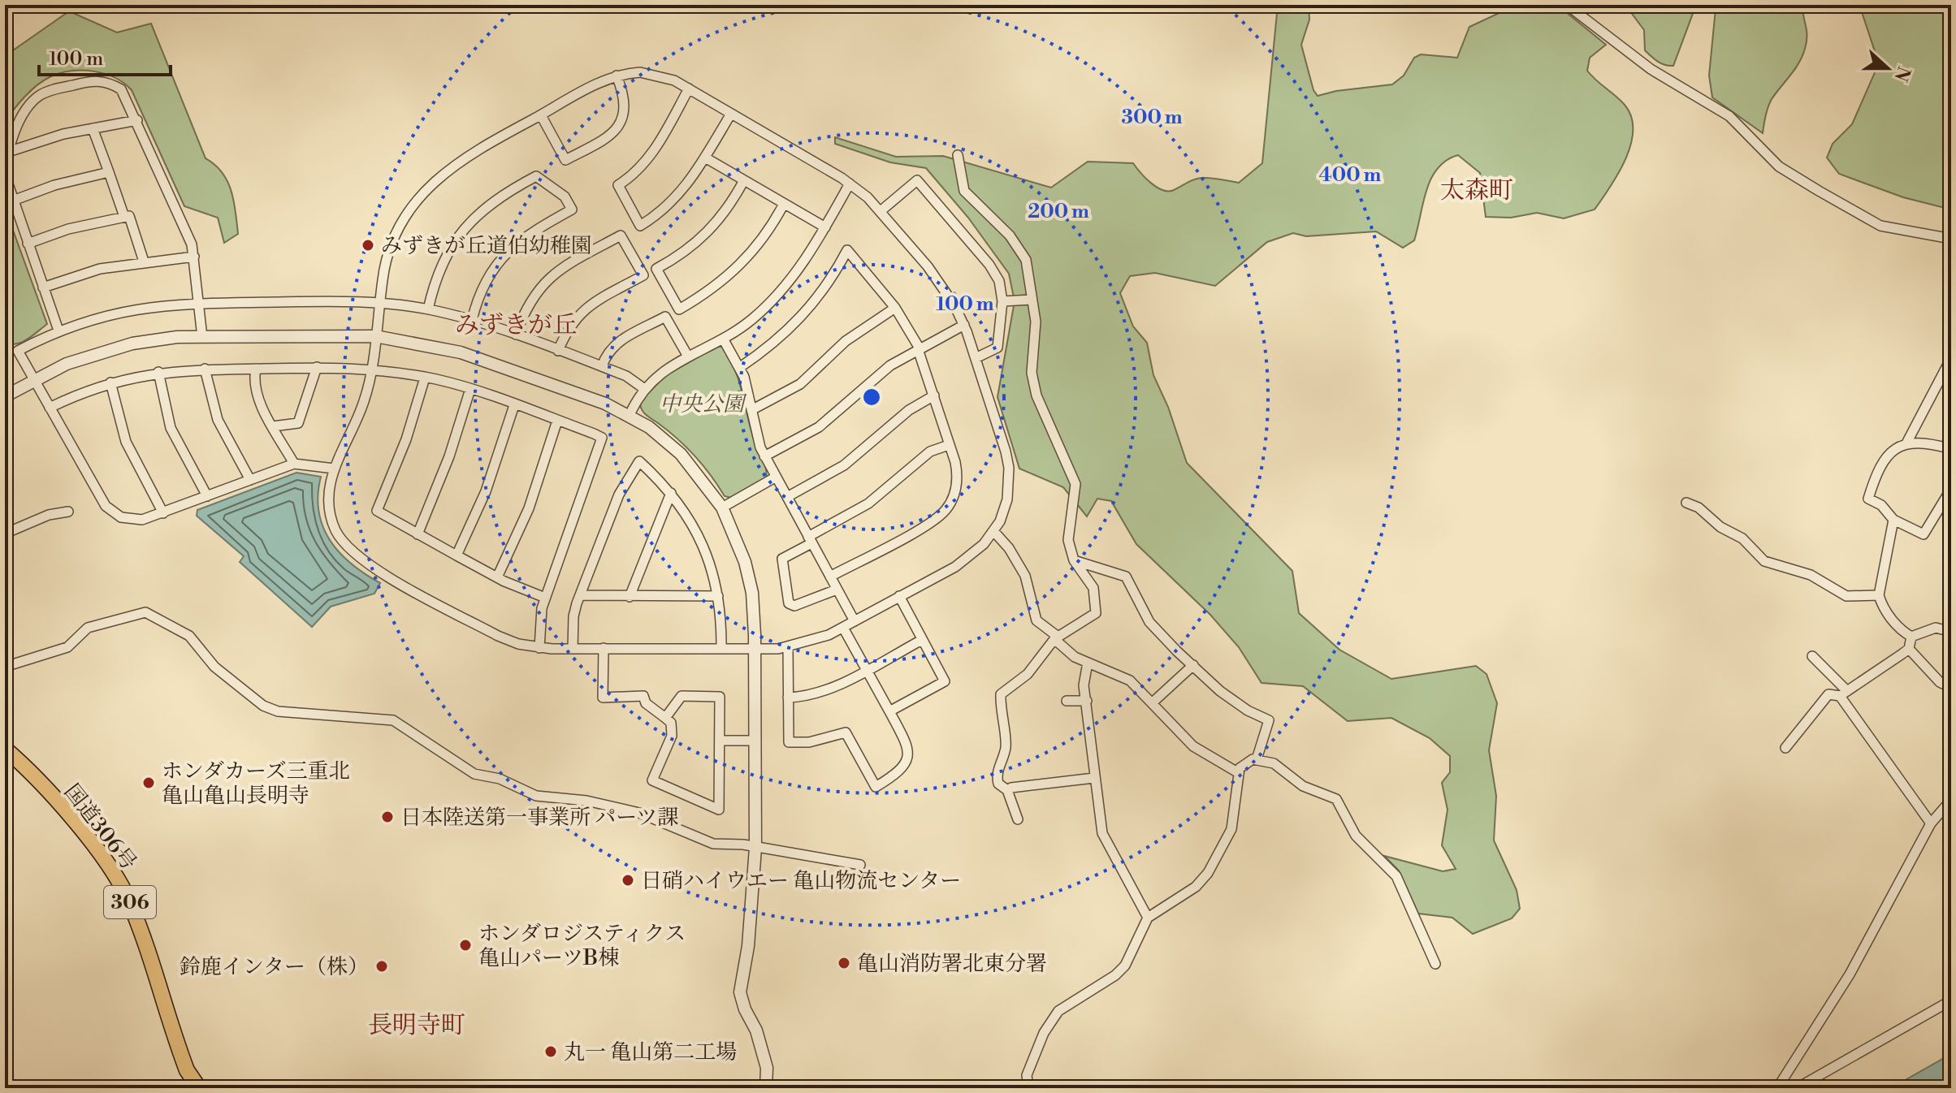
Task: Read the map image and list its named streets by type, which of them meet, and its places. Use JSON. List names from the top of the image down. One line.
{"streets":{"highway":["国道306号","306"]},"districts":["太森町","みずきが丘","長明寺町"],"parks":["中央公園"],"places":["みずきが丘道伯幼稚園","ホンダカーズ三重北 亀山亀山長明寺","日本陸送第一事業所 パーツ課","日硝ハイウエー 亀山物流センター","ホンダロジスティクス 亀山パーツB棟","亀山消防署北東分署","鈴鹿インター（株）","丸一 亀山第二工場"],"scale_bar":"100 m","north":"right","rings":["300 m","400 m","200 m","100 m"]}
